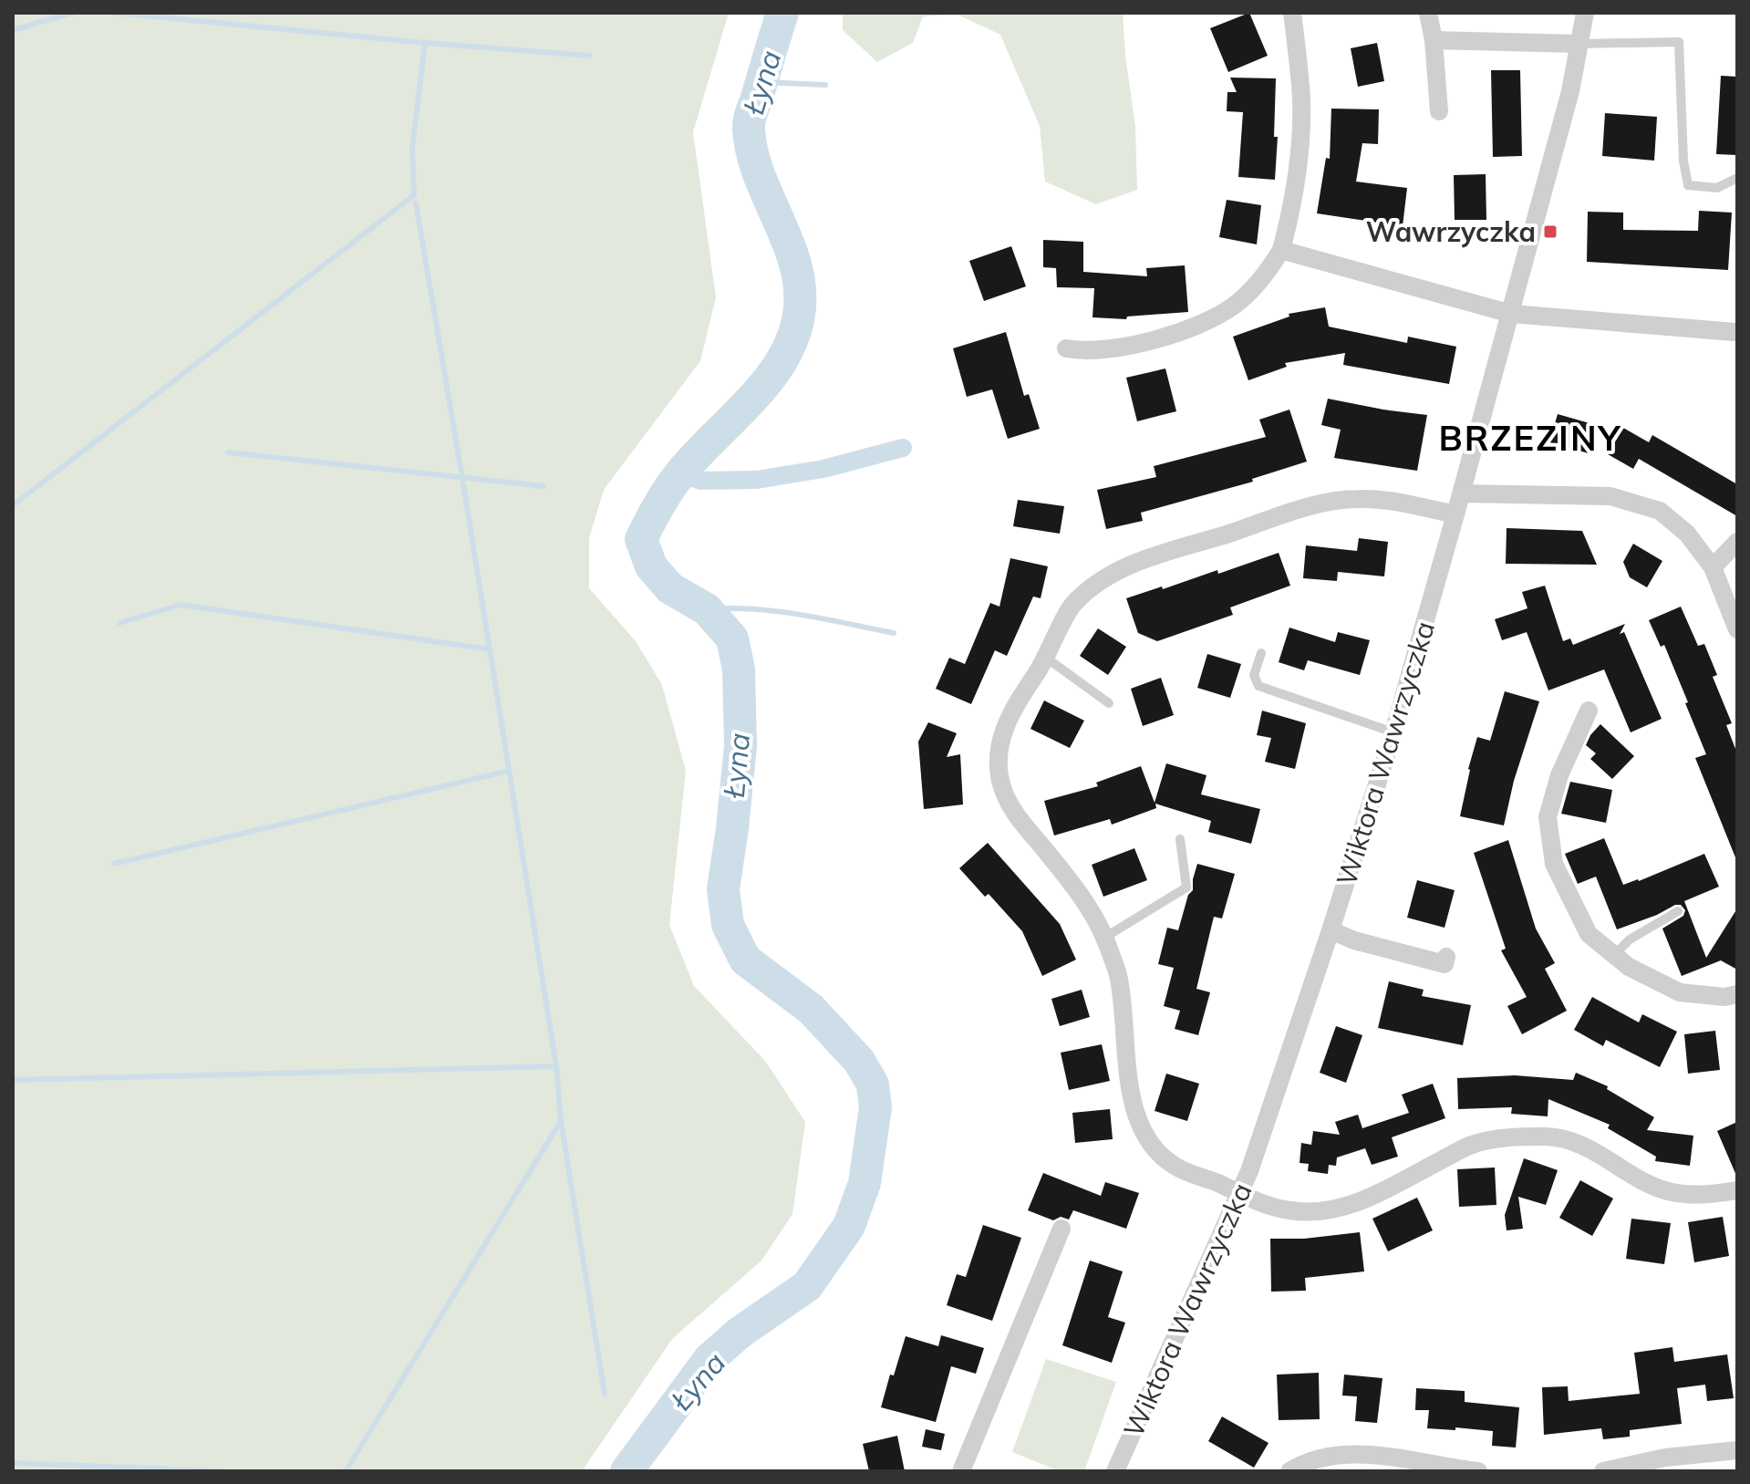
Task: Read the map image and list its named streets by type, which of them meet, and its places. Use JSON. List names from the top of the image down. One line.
{"streets":{"street":["Wiktora Wawrzyczka"]},"districts":["BRZEZINY"],"water":["Łyna"],"places":{"transit":["Wawrzyczka"]}}
